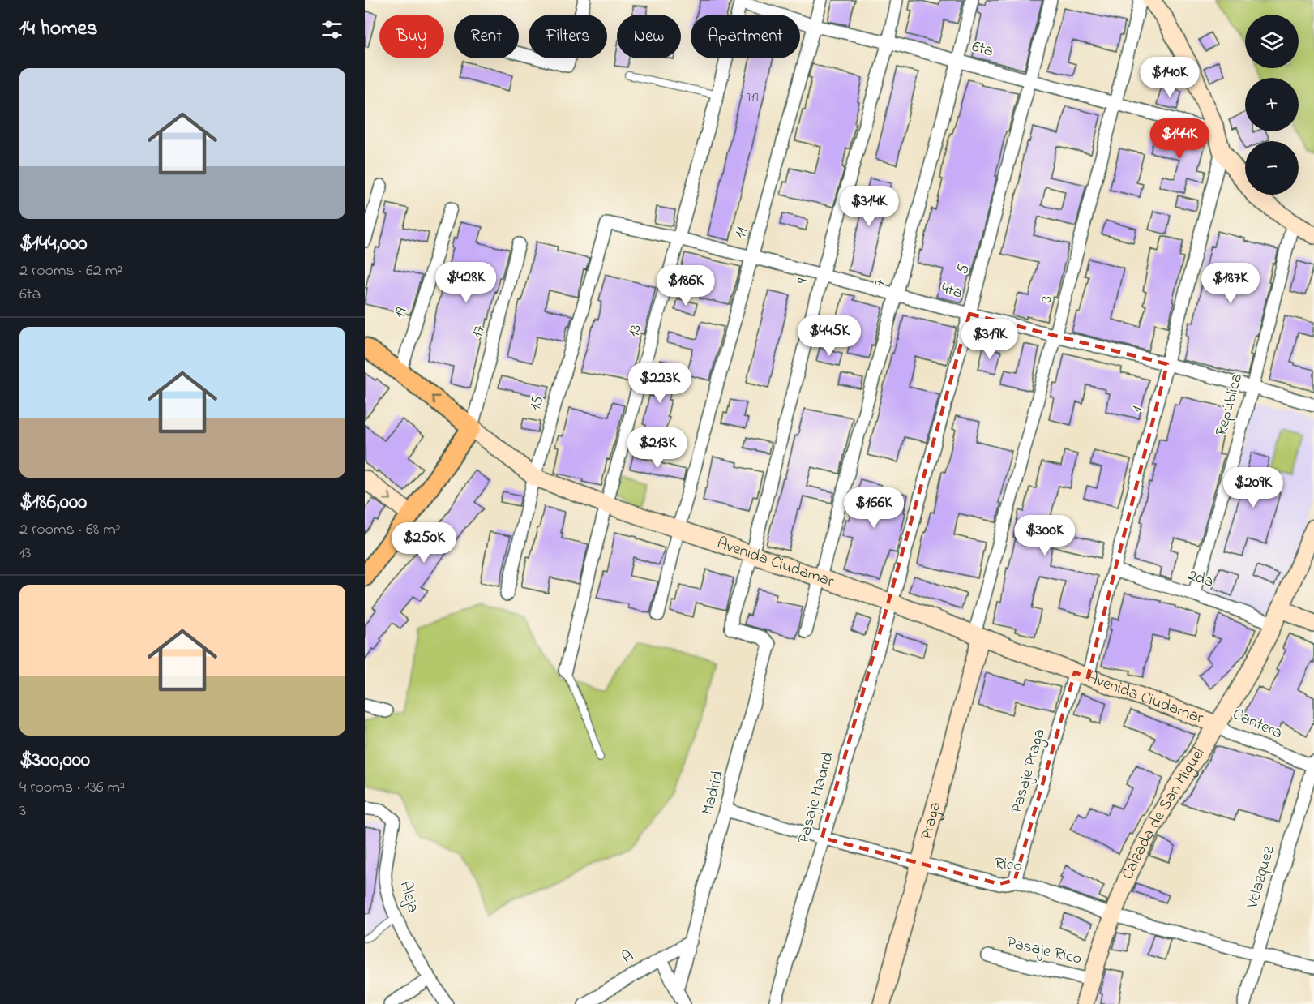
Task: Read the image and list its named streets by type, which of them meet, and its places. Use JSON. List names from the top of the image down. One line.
{"streets":{"main road":["Avenida Ciudamar","Calzada de San Miguel","Praga"],"street":["6ta","11","5","9","7","4ta","3","19","13","17","15","República","1","2da","Cantera","Pasaje Praga","Madrid","Pasaje Madrid","Rico","Velazquez","Aleja","Pasaje Rico","A"]},"crossings":[["6ta","11"],["6ta","5"],["6ta","9"],["6ta","7"],["6ta","3"],["6ta","13"],["11","4ta"],["11","Avenida Ciudamar"],["5","4ta"],["5","Avenida Ciudamar"],["5","Pasaje Madrid"],["9","4ta"],["9","Avenida Ciudamar"],["9","Madrid"],["7","4ta"],["7","Avenida Ciudamar"],["4ta","3"],["4ta","13"],["4ta","15"],["4ta","República"],["4ta","1"],["3","Avenida Ciudamar"],["3","Praga"],["19","Avenida Ciudamar"],["13","Avenida Ciudamar"],["17","Avenida Ciudamar"],["15","Avenida Ciudamar"],["República","2da"],["1","Avenida Ciudamar"],["1","2da"],["1","Pasaje Praga"],["Avenida Ciudamar","Cantera"],["Avenida Ciudamar","Pasaje Praga"],["Avenida Ciudamar","Pasaje Madrid"],["Avenida Ciudamar","Calzada de San Miguel"],["Avenida Ciudamar","Praga"],["2da","Calzada de San Miguel"],["Cantera","Calzada de San Miguel"],["Cantera","Velazquez"],["Pasaje Praga","Rico"],["Madrid","Rico"],["Madrid","A"],["Pasaje Madrid","Rico"],["Calzada de San Miguel","Rico"],["Calzada de San Miguel","Pasaje Rico"],["Praga","Rico"],["Rico","Velazquez"]],"house_numbers":["919"],"page":{"heading":"14 homes","map_buttons":["+","−"],"chip":["Buy","Rent","Filters","New","Apartment"],"price":["$140K","$144K","$314K","$428K","$187K","$186K","$445K","$319K","$223K","$213K","$209K","$166K","$300K","$250K"],"list":[{"name":"$144,000","note":"2 rooms · 62 m² · 6ta"},{"name":"$186,000","note":"2 rooms · 68 m² · 13"},{"name":"$300,000","note":"4 rooms · 136 m² · 3"}]}}
